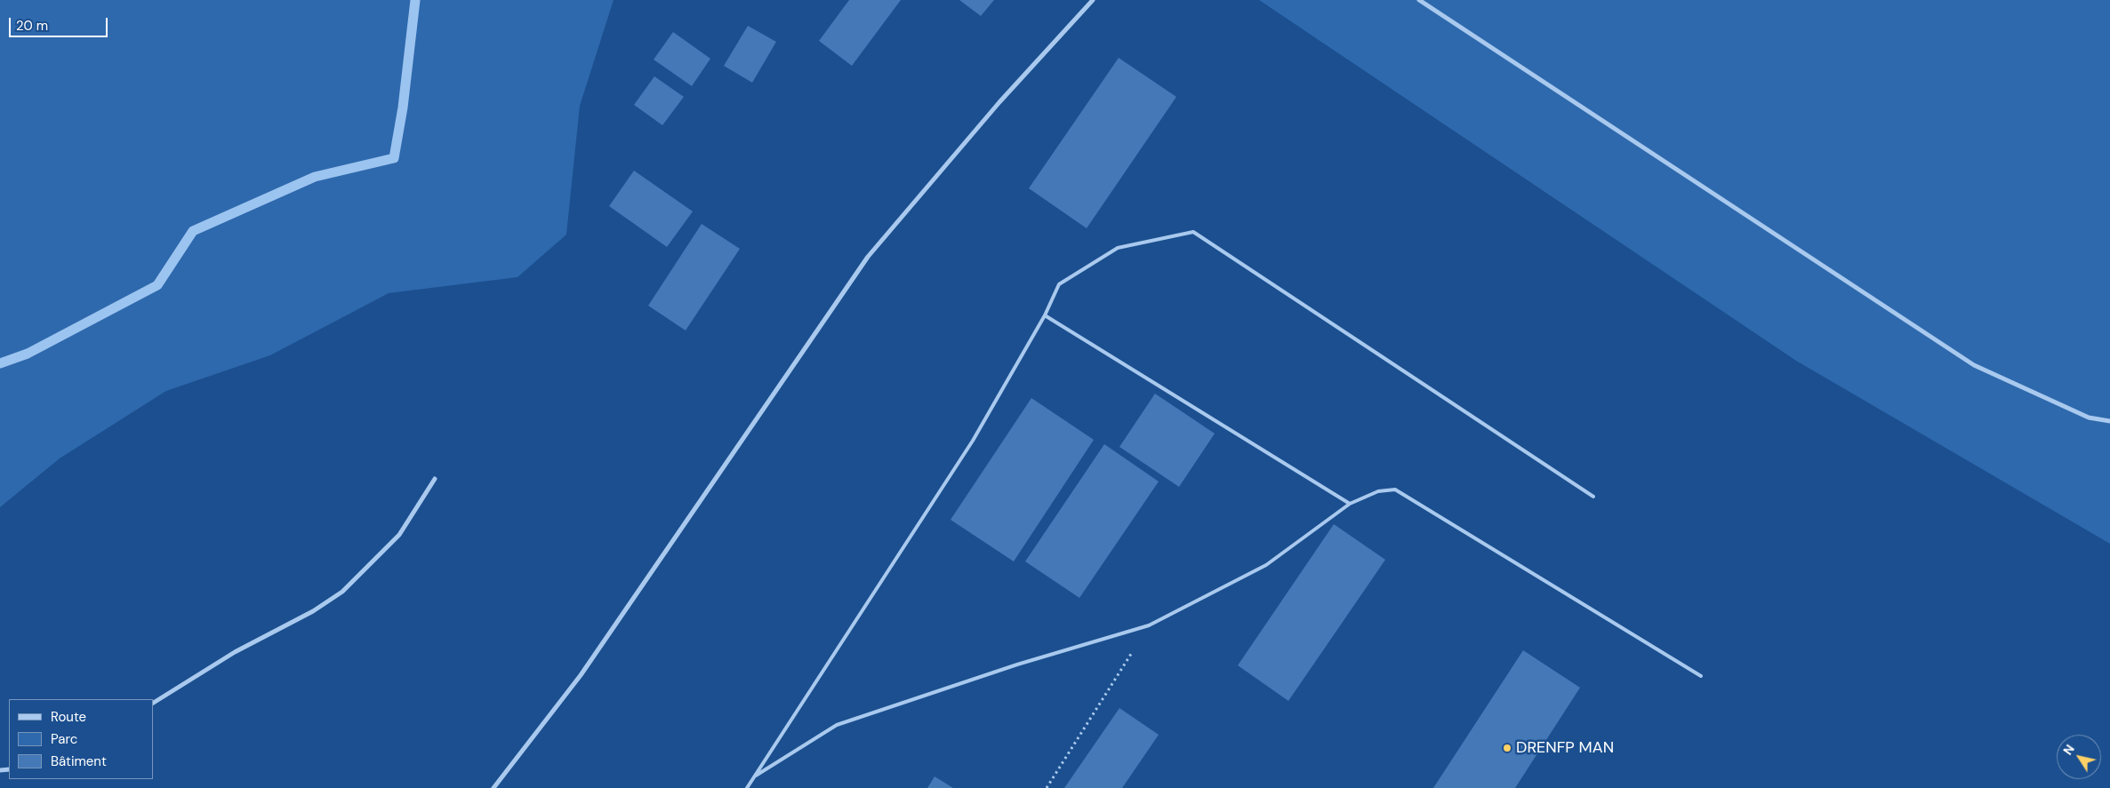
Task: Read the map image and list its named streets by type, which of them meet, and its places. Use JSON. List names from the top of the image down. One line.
{"places":["DRENFP MAN"],"legend":["Route","Parc","Bâtiment"],"scale_bar":"20 m","north":"top left"}
